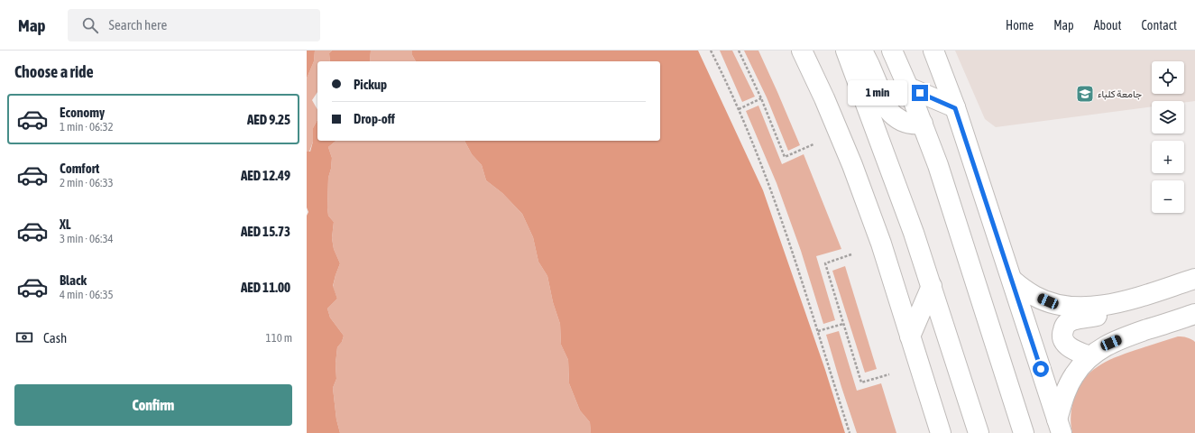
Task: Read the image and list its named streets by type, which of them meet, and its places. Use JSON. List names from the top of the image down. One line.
{"places":{"school or university":["جامعة كلباء"]},"page":{"header":"Map","search":"Search here","nav":["Home","Map","About","Contact"],"heading":"Choose a ride","map_buttons":["+","−"],"banner":["Pickup","Drop-off"],"bubble":"1 min","list":[{"name":"Economy","note":"1 min · 06:32","value":"AED 9.25"},{"name":"Comfort","note":"2 min · 06:33","value":"AED 12.49"},{"name":"XL","note":"3 min · 06:34","value":"AED 15.73"},{"name":"Black","note":"4 min · 06:35","value":"AED 11.00"}],"pay":["Cash","110 m"],"buttons":"Confirm"}}
